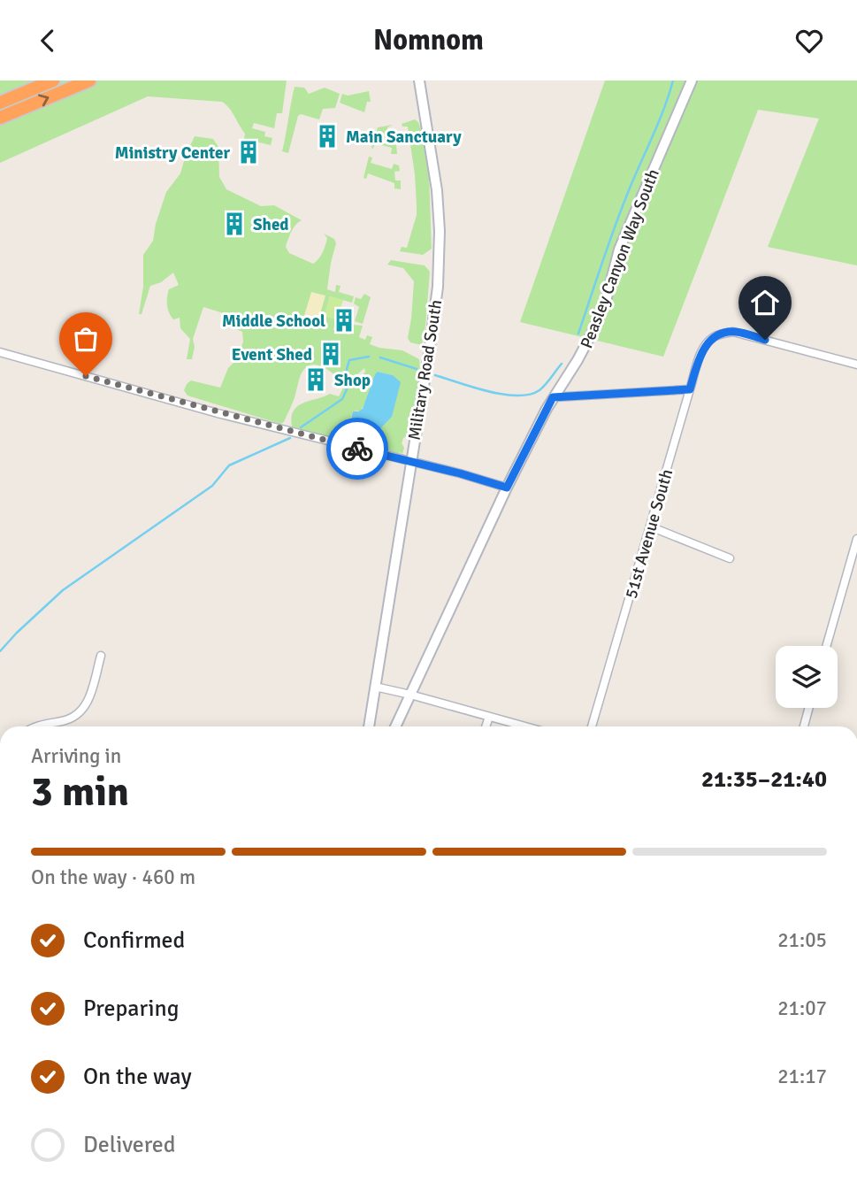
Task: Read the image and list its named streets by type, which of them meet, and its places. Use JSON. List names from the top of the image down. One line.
{"streets":{"street":["Peasley Canyon Way South","Military Road South","51st Avenue South"]},"places":{"building":["Main Sanctuary","Ministry Center","Shed","Middle School","Event Shed","Shop"]},"page":{"header":"Nomnom","heading":["3 min","Arriving in","21:35–21:40"],"bar":"On the way · 460 m","list":[["Confirmed","21:05"],["Preparing","21:07"],["On the way","21:17"],"Delivered"]}}
